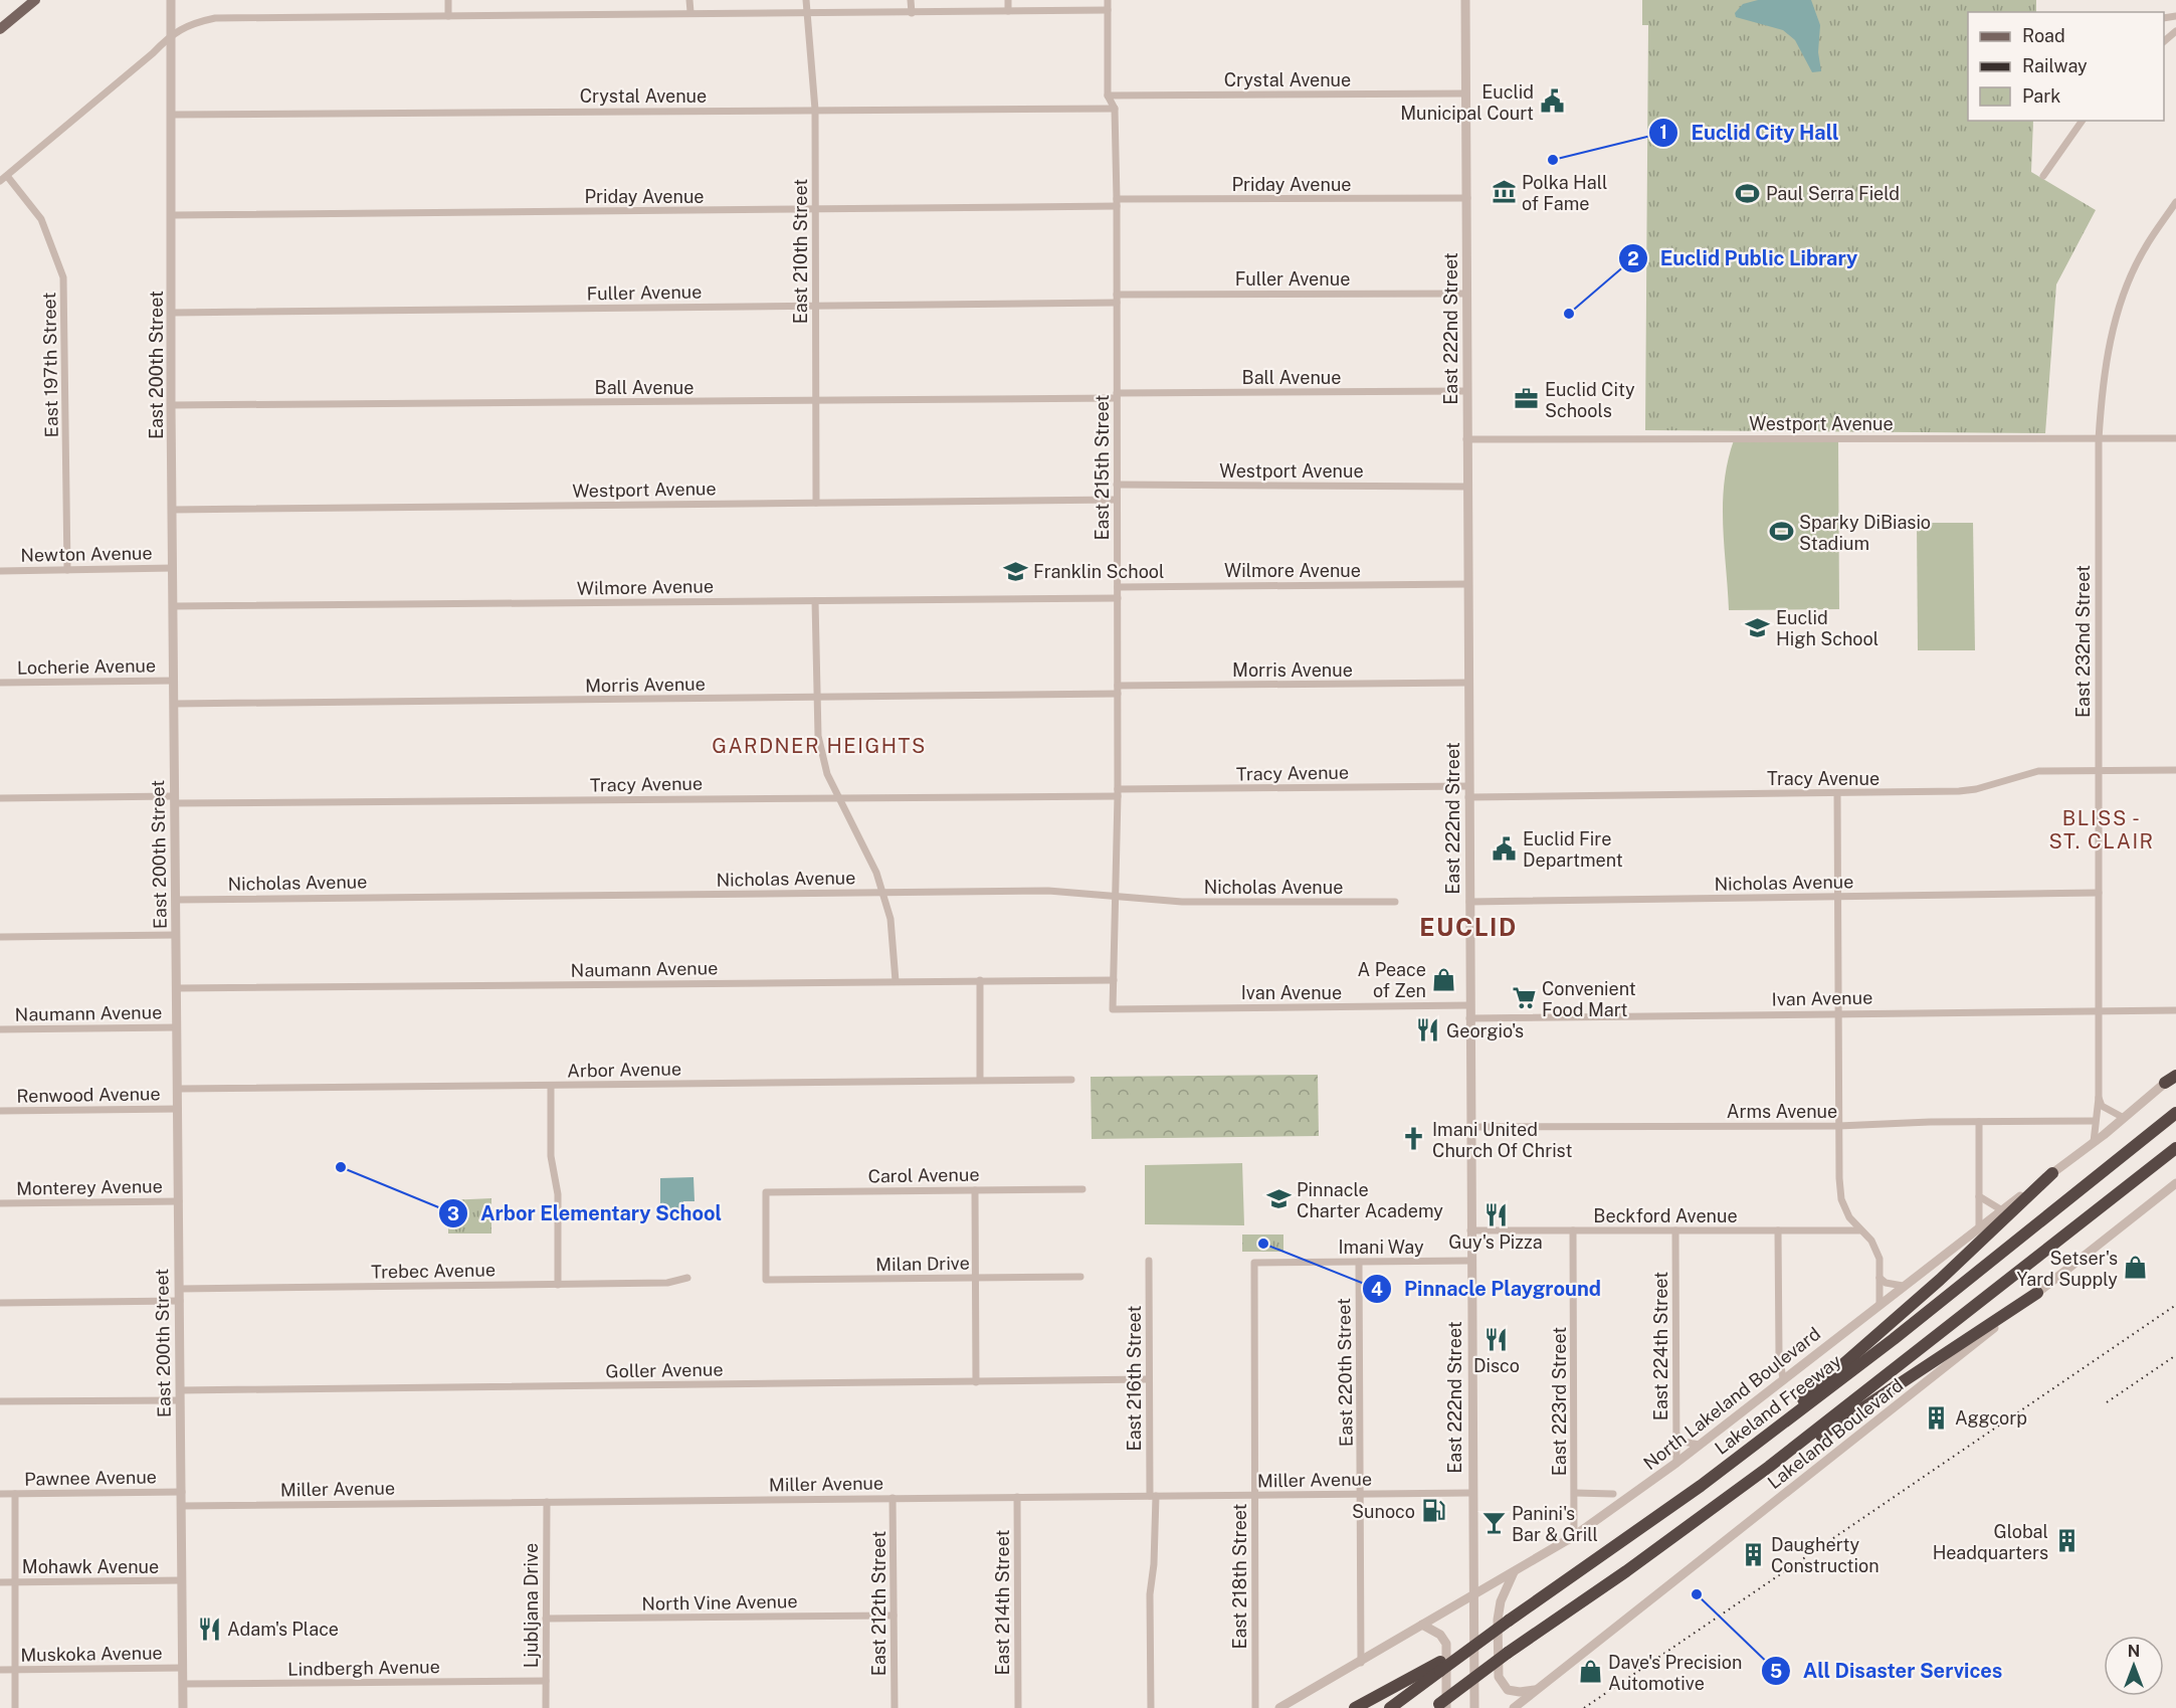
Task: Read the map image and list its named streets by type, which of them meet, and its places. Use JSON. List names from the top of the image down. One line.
{"streets":{"highway":["Lakeland Freeway"],"street":["Crystal Avenue","Priday Avenue","East 210th Street","Fuller Avenue","East 222nd Street","East 197th Street","East 200th Street","Ball Avenue","Westport Avenue","East 215th Street","Newton Avenue","Wilmore Avenue","East 232nd Street","Locherie Avenue","Morris Avenue","Tracy Avenue","Nicholas Avenue","Naumann Avenue","Ivan Avenue","Arbor Avenue","Renwood Avenue","Arms Avenue","Carol Avenue","Monterey Avenue","Beckford Avenue","Imani Way","Milan Drive","Trebec Avenue","East 224th Street","Goller Avenue","East 220th Street","East 216th Street","North Lakeland Boulevard","East 223rd Street","Lakeland Boulevard","Pawnee Avenue","Miller Avenue","Mohawk Avenue","East 218th Street","North Vine Avenue","East 214th Street","East 212th Street","Ljubljana Drive","Muskoka Avenue","Lindbergh Avenue"]},"crossings":[["Crystal Avenue","East 210th Street"],["Crystal Avenue","East 222nd Street"],["Crystal Avenue","East 200th Street"],["Crystal Avenue","East 215th Street"],["Priday Avenue","East 210th Street"],["Priday Avenue","East 222nd Street"],["Priday Avenue","East 200th Street"],["Priday Avenue","East 215th Street"],["East 210th Street","Fuller Avenue"],["East 210th Street","Ball Avenue"],["East 210th Street","Westport Avenue"],["Fuller Avenue","East 222nd Street"],["Fuller Avenue","East 200th Street"],["Fuller Avenue","East 215th Street"],["East 222nd Street","Ball Avenue"],["East 222nd Street","Westport Avenue"],["East 222nd Street","Wilmore Avenue"],["East 222nd Street","Morris Avenue"],["East 222nd Street","Tracy Avenue"],["East 222nd Street","Nicholas Avenue"],["East 222nd Street","Ivan Avenue"],["East 222nd Street","Arms Avenue"],["East 222nd Street","Beckford Avenue"],["East 222nd Street","Imani Way"],["East 222nd Street","North Lakeland Boulevard"],["East 222nd Street","Miller Avenue"],["East 197th Street","Newton Avenue"],["East 200th Street","Ball Avenue"],["East 200th Street","Westport Avenue"],["East 200th Street","Newton Avenue"],["East 200th Street","Wilmore Avenue"],["East 200th Street","Locherie Avenue"],["East 200th Street","Morris Avenue"],["East 200th Street","Tracy Avenue"],["East 200th Street","Nicholas Avenue"],["East 200th Street","Naumann Avenue"],["East 200th Street","Arbor Avenue"],["East 200th Street","Renwood Avenue"],["East 200th Street","Monterey Avenue"],["East 200th Street","Trebec Avenue"],["East 200th Street","Goller Avenue"],["East 200th Street","Pawnee Avenue"],["East 200th Street","Miller Avenue"],["East 200th Street","Mohawk Avenue"],["East 200th Street","Muskoka Avenue"],["East 200th Street","Lindbergh Avenue"],["Ball Avenue","East 215th Street"],["Westport Avenue","East 215th Street"],["Westport Avenue","East 232nd Street"],["East 215th Street","Wilmore Avenue"],["East 215th Street","Morris Avenue"],["East 215th Street","Tracy Avenue"],["East 215th Street","Nicholas Avenue"],["East 215th Street","Naumann Avenue"],["East 215th Street","Ivan Avenue"],["East 232nd Street","Tracy Avenue"],["East 232nd Street","Nicholas Avenue"],["East 232nd Street","Ivan Avenue"],["Carol Avenue","Milan Drive"],["Beckford Avenue","East 224th Street"],["Beckford Avenue","East 223rd Street"],["Imani Way","East 220th Street"],["Imani Way","East 218th Street"],["East 224th Street","North Lakeland Boulevard"],["Goller Avenue","East 216th Street"],["East 220th Street","North Lakeland Boulevard"],["East 220th Street","Miller Avenue"],["East 216th Street","Miller Avenue"],["North Lakeland Boulevard","East 223rd Street"],["Miller Avenue","East 218th Street"],["Miller Avenue","East 214th Street"],["Miller Avenue","East 212th Street"],["Miller Avenue","Ljubljana Drive"],["North Vine Avenue","East 212th Street"],["North Vine Avenue","Ljubljana Drive"],["Ljubljana Drive","Lindbergh Avenue"]],"districts":["GARDNER HEIGHTS","BLISS - ST. CLAIR","EUCLID"],"places":{"public building":["Euclid Municipal Court","Euclid Fire Department"],"other":["Euclid City Hall","Euclid Public Library","Arbor Elementary School","Pinnacle Playground","All Disaster Services"],"museum":["Polka Hall of Fame"],"sports":["Paul Serra Field","Sparky DiBiasio Stadium"],"office":["Euclid City Schools"],"school or university":["Franklin School","Euclid High School","Pinnacle Charter Academy"],"shop":["A Peace of Zen","Setser's Yard Supply","Dave's Precision Automotive"],"supermarket":["Convenient Food Mart"],"restaurant":["Georgio's","Guy's Pizza","Disco","Adam's Place"],"church":["Imani United Church Of Christ"],"building":["Aggcorp","Global Headquarters","Daugherty Construction"],"fuel station":["Sunoco"],"bar":["Panini's Bar & Grill"]},"legend":["Road","Railway","Park"],"north":"top"}
